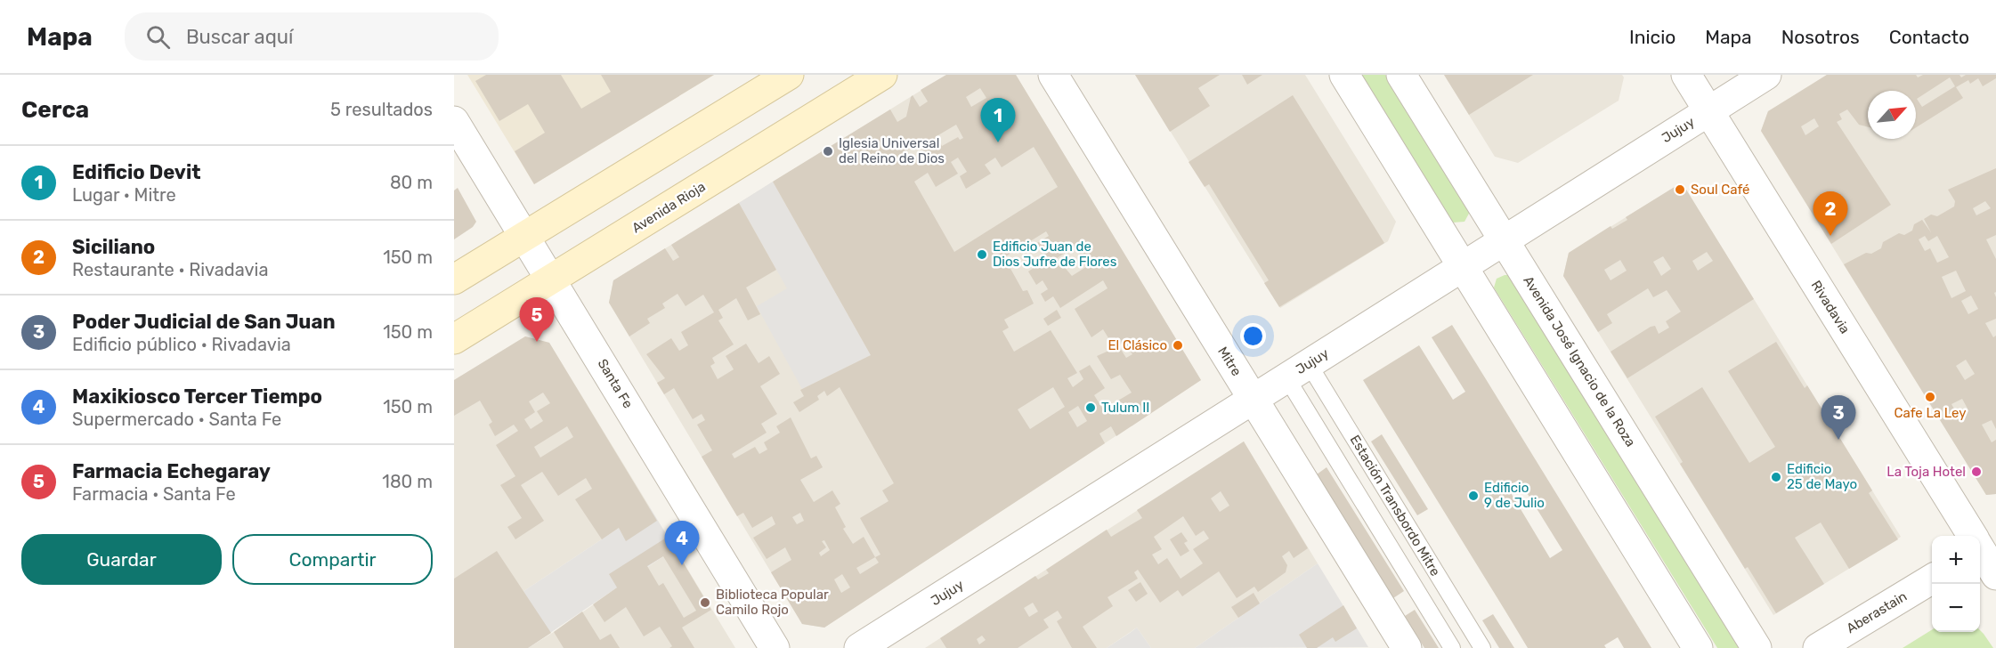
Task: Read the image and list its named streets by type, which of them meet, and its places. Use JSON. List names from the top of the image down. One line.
{"streets":{"main road":["Avenida Rioja"],"street":["Jujuy","Rivadavia","Mitre","Avenida José Ignacio de la Roza","Santa Fe","Aberastain"],"lane":["Estación Transbordo Mitre"]},"crossings":[["Jujuy","Rivadavia"],["Jujuy","Mitre"],["Jujuy","Avenida José Ignacio de la Roza"],["Jujuy","Estación Transbordo Mitre"],["Avenida Rioja","Santa Fe"]],"places":["Iglesia Universal del Reino de Dios","Soul Café","Edificio Juan de Dios Jufre de Flores","El Clásico","Cafe La Ley","Tulum II","La Toja Hotel","Edificio 25 de Mayo","Edificio 9 de Julio","Biblioteca Popular Camilo Rojo"],"north":"top right","page":{"header":"Mapa","search":"Buscar aquí","nav":["Inicio","Mapa","Nosotros","Contacto"],"heading":["Cerca","5 resultados"],"pins":["1","2","5","3","4"],"list":[{"mark":"1","name":"Edificio Devit","note":"Lugar · Mitre","value":"80 m"},{"mark":"2","name":"Siciliano","note":"Restaurante · Rivadavia","value":"150 m"},{"mark":"3","name":"Poder Judicial de San Juan","note":"Edificio público · Rivadavia","value":"150 m"},{"mark":"4","name":"Maxikiosco Tercer Tiempo","note":"Supermercado · Santa Fe","value":"150 m"},{"mark":"5","name":"Farmacia Echegaray","note":"Farmacia · Santa Fe","value":"180 m"}],"buttons":["Guardar","Compartir"],"map_buttons":["+","−"]}}
